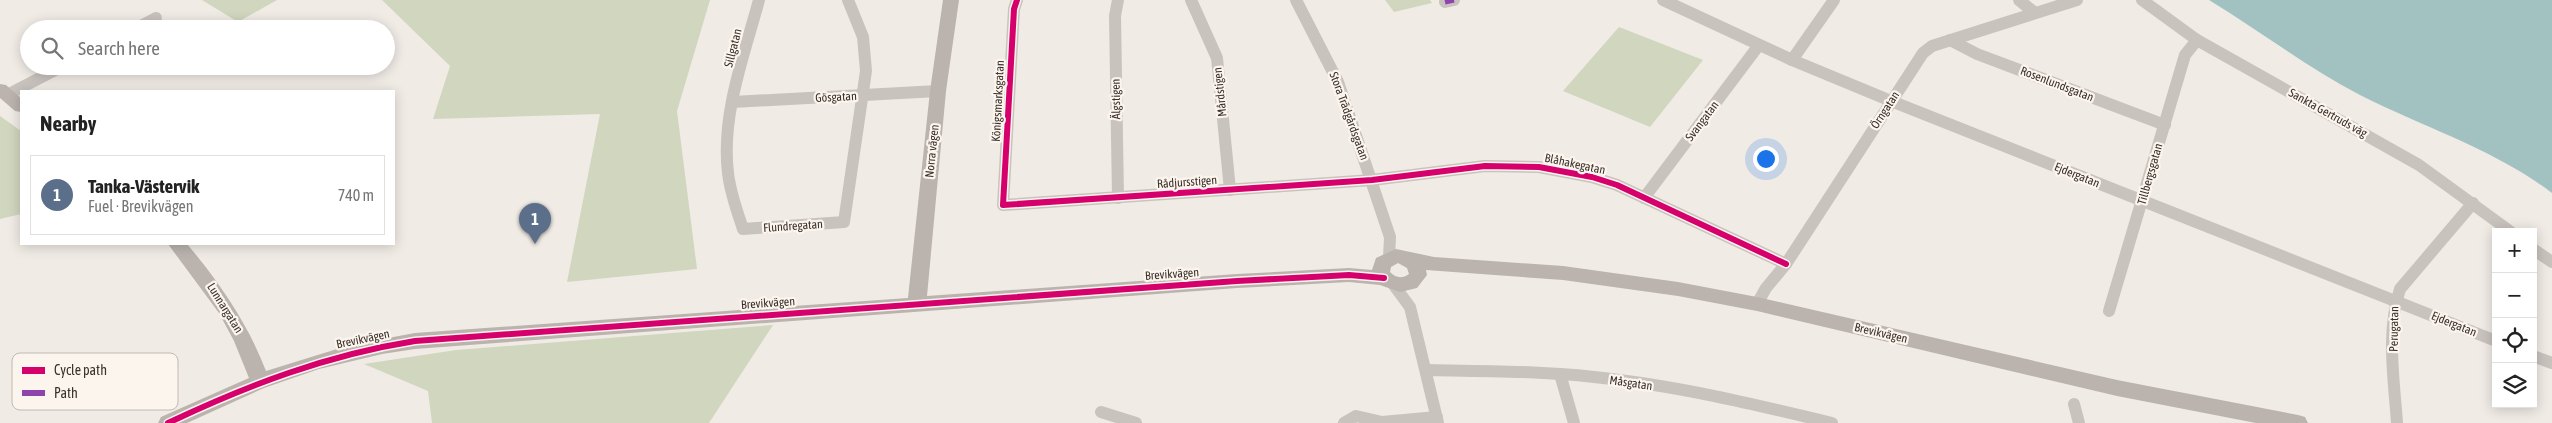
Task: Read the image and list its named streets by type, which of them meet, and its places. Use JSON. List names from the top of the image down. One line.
{"streets":{"street":["Sillgatan","Rosenlundsgatan","Mårdstigen","Gösgatan","Älgstigen","Königsmarksgatan","Örngatan","Sankta Gertruds väg","Stora Trädgårdsgatan","Svangatan","Norra vägen","Blåhakegatan","Tillbergsgatan","Ejdergatan","Rådjursstigen","Flundregatan","Brevikvägen","Lunnargatan","Perugatan","Måsgatan"]},"crossings":[["Sillgatan","Gösgatan"],["Sillgatan","Flundregatan"],["Rosenlundsgatan","Örngatan"],["Rosenlundsgatan","Tillbergsgatan"],["Mårdstigen","Rådjursstigen"],["Gösgatan","Norra vägen"],["Gösgatan","Flundregatan"],["Älgstigen","Rådjursstigen"],["Königsmarksgatan","Rådjursstigen"],["Örngatan","Blåhakegatan"],["Örngatan","Ejdergatan"],["Örngatan","Brevikvägen"],["Sankta Gertruds väg","Tillbergsgatan"],["Sankta Gertruds väg","Perugatan"],["Stora Trädgårdsgatan","Blåhakegatan"],["Stora Trädgårdsgatan","Rådjursstigen"],["Stora Trädgårdsgatan","Brevikvägen"],["Svangatan","Blåhakegatan"],["Svangatan","Ejdergatan"],["Norra vägen","Brevikvägen"],["Blåhakegatan","Rådjursstigen"],["Tillbergsgatan","Ejdergatan"],["Ejdergatan","Perugatan"],["Brevikvägen","Lunnargatan"]],"legend":["Cycle path","Path"],"page":{"search":"Search here","heading":"Nearby","list":[{"mark":"1","name":"Tanka-Västervik","note":"Fuel · Brevikvägen","value":"740 m"}],"pins":"1","map_buttons":["+","−"]}}
